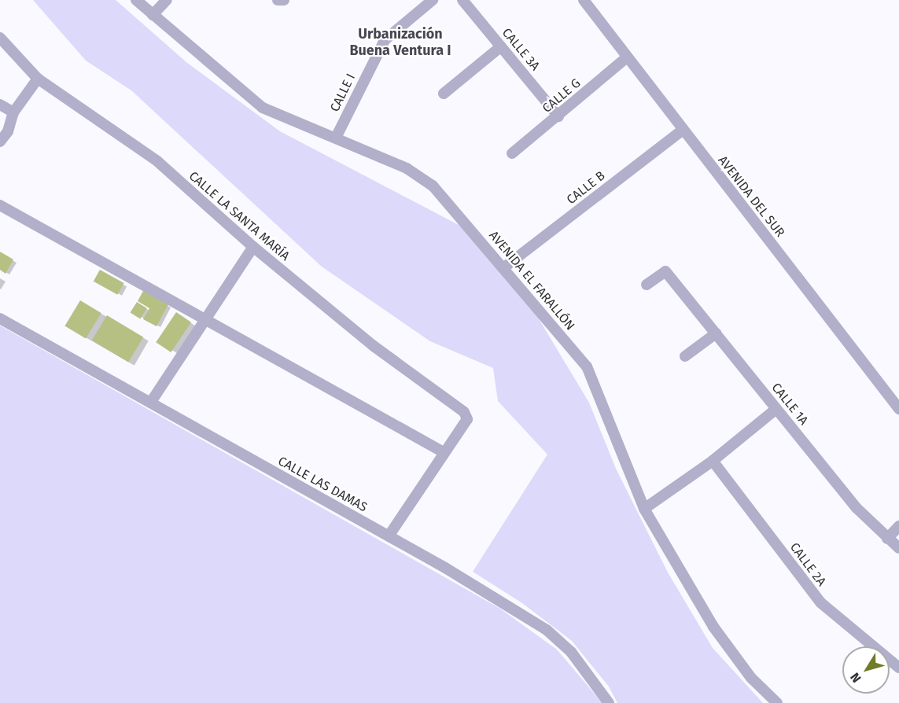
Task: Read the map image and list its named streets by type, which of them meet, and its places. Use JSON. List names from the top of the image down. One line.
{"streets":{"street":["CALLE 3A","CALLE I","CALLE G","CALLE B","AVENIDA DEL SUR","CALLE LA SANTA MARÍA","AVENIDA EL FARALLÓN","CALLE 1A","CALLE LAS DAMAS","CALLE 2A"]},"crossings":[["CALLE 3A","CALLE G"],["CALLE I","AVENIDA EL FARALLÓN"],["CALLE G","AVENIDA DEL SUR"],["CALLE B","AVENIDA DEL SUR"],["CALLE B","AVENIDA EL FARALLÓN"]],"districts":["Urbanización Buena Ventura I"],"north":"bottom left"}
